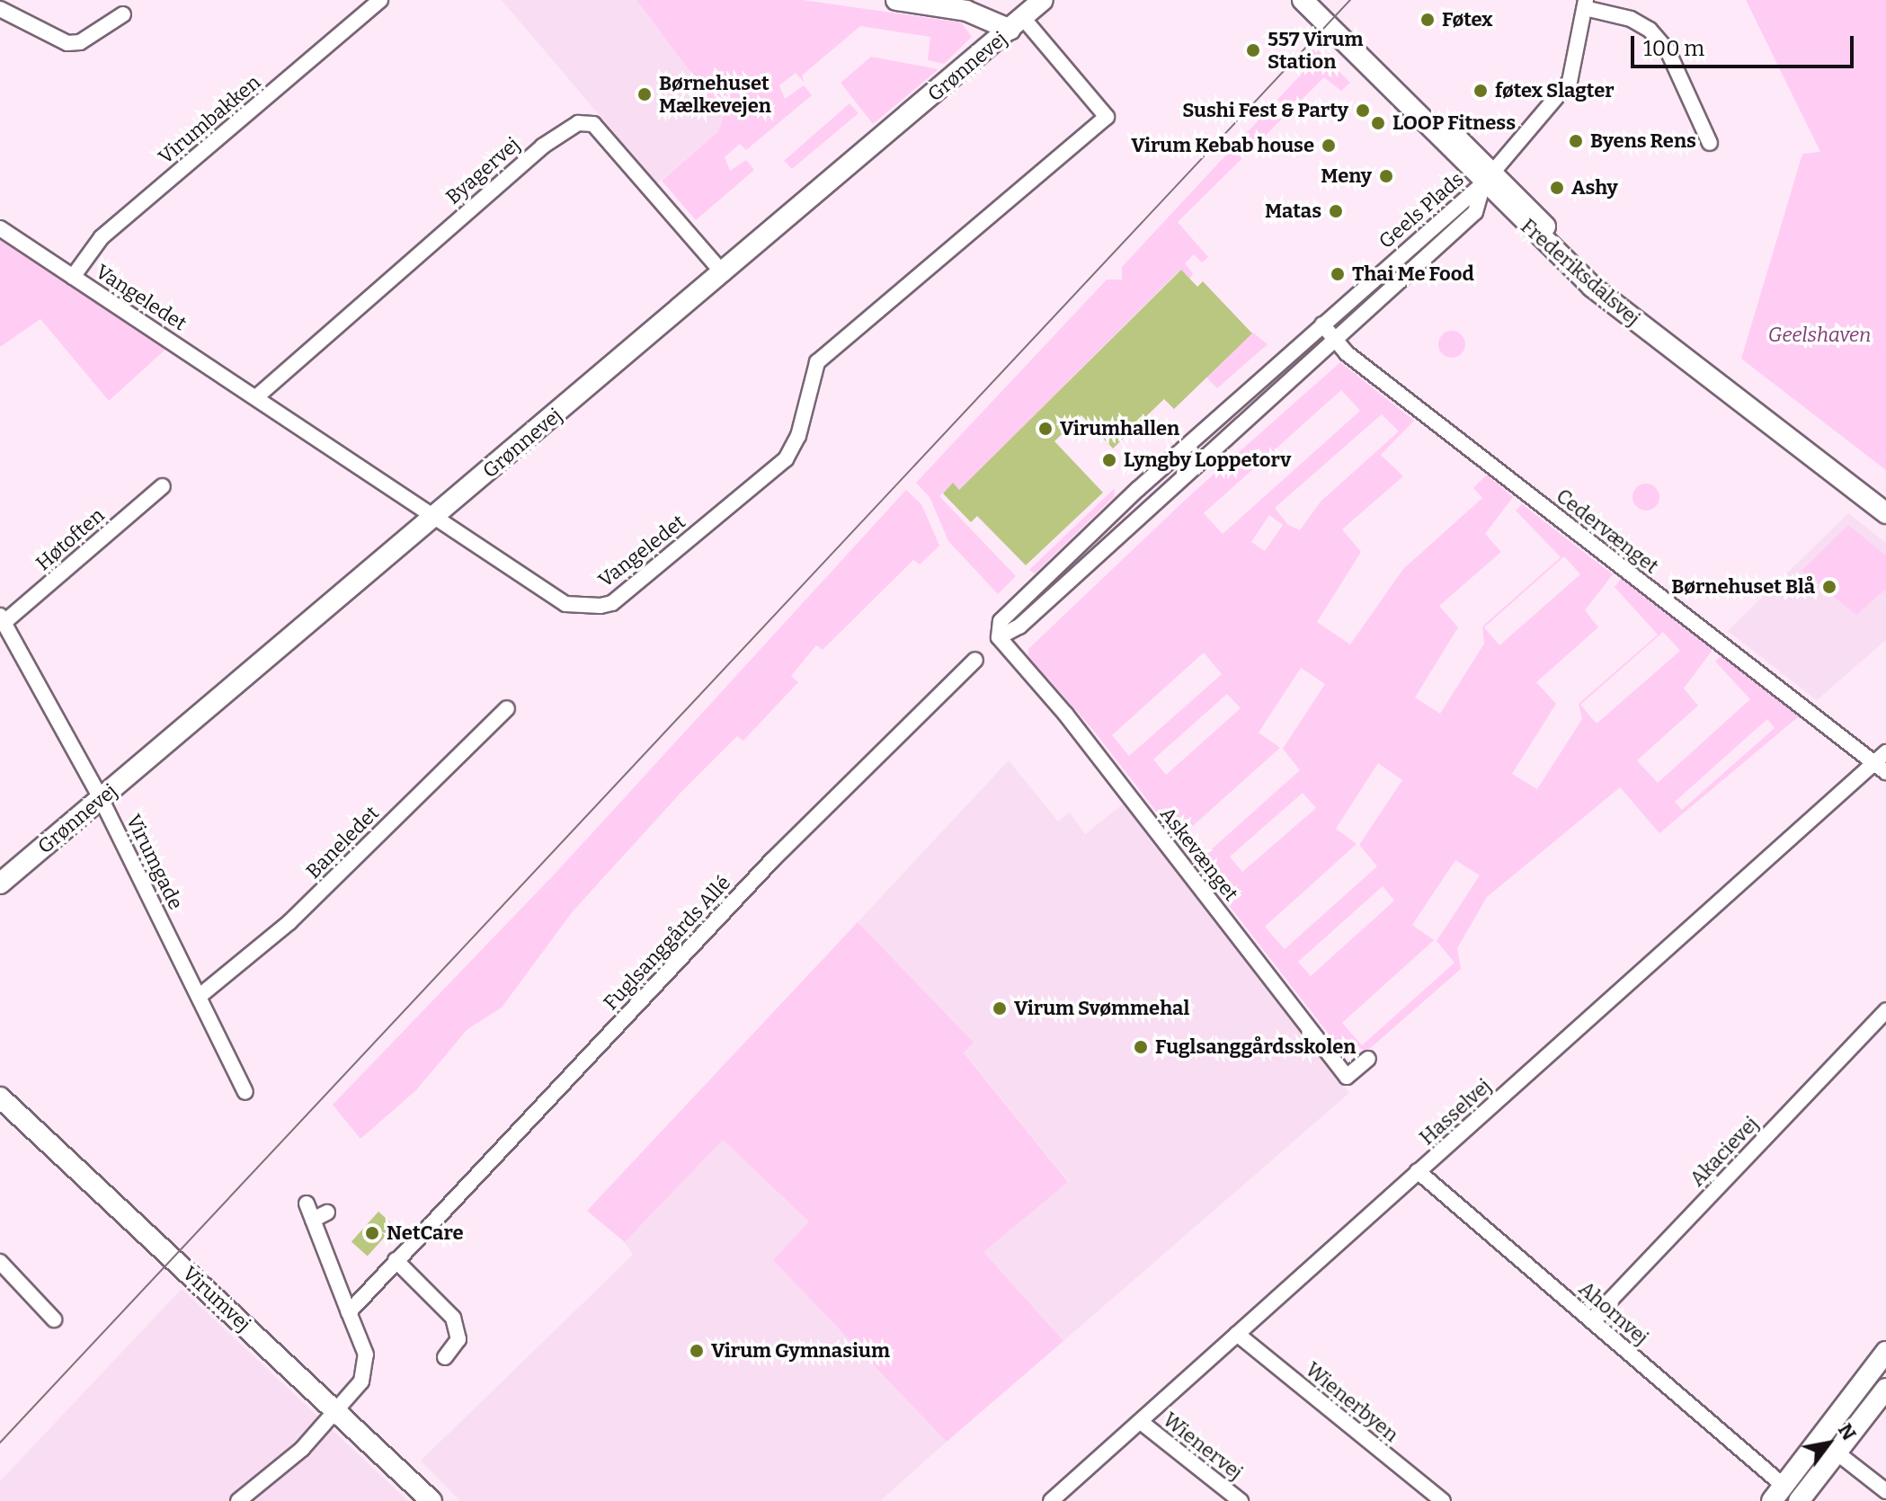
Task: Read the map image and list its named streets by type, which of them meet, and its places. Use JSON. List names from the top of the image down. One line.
{"streets":{"street":["Grønnevej","Virumbakken","Byagervej","Geels Plads","Frederiksdalsvej","Vangeledet","Cedervænget","Høtoften","Baneledet","Askevænget","Virumgade","Fuglsanggårds Allé","Hasselvej","Akacievej","Virumvej","Ahornvej","Wienerbyen","Wienervej"]},"crossings":[["Grønnevej","Byagervej"],["Grønnevej","Vangeledet"],["Grønnevej","Virumgade"],["Virumbakken","Vangeledet"],["Byagervej","Vangeledet"],["Geels Plads","Frederiksdalsvej"],["Geels Plads","Cedervænget"],["Geels Plads","Askevænget"],["Cedervænget","Hasselvej"],["Høtoften","Virumgade"],["Baneledet","Virumgade"],["Hasselvej","Ahornvej"],["Hasselvej","Wienerbyen"],["Hasselvej","Wienervej"],["Akacievej","Ahornvej"]],"parks":["Geelshaven"],"places":["Føtex","557 Virum Station","føtex Slagter","Børnehuset Mælkevejen","Sushi Fest & Party","LOOP Fitness","Byens Rens","Virum Kebab house","Meny","Ashy","Matas","Thai Me Food","Virumhallen","Lyngby Loppetorv","Børnehuset Blå","Virum Svømmehal","Fuglsanggårdsskolen","NetCare","Virum Gymnasium"],"scale_bar":"100 m","north":"top right"}
